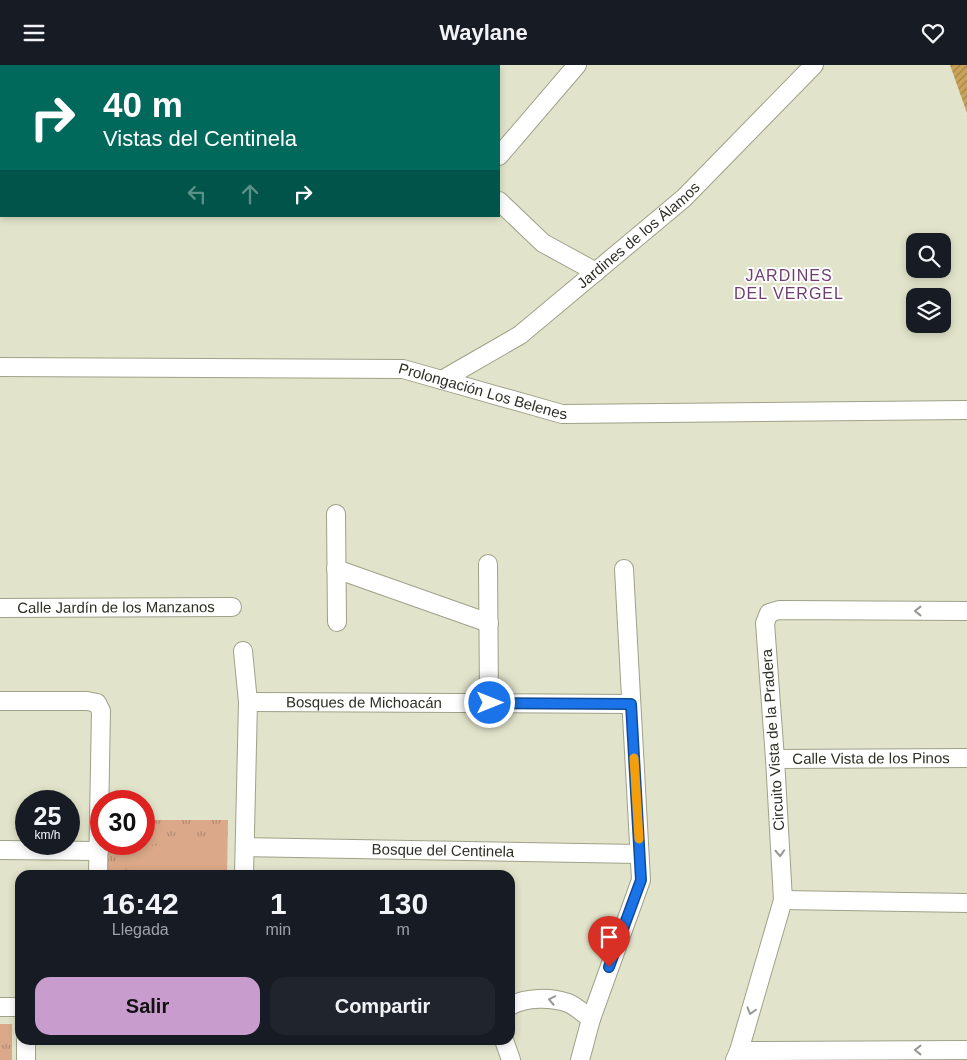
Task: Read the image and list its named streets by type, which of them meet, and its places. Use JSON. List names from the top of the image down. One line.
{"streets":{"street":["Jardines de los Álamos","Prolongación Los Belenes","Calle Jardín de los Manzanos","Bosques de Michoacán","Circuito Vista de la Pradera","Calle Vista de los Pinos","Bosque del Centinela"]},"crossings":[["Jardines de los Álamos","Prolongación Los Belenes"],["Circuito Vista de la Pradera","Calle Vista de los Pinos"]],"districts":["JARDINES DEL VERGEL"],"page":{"header":"Waylane","turn":["40 m","Vistas del Centinela"],"speed":"25 km/h","limit":"30","eta":["16:42","Llegada","1","min","130","m"],"buttons":["Salir","Compartir"]}}
